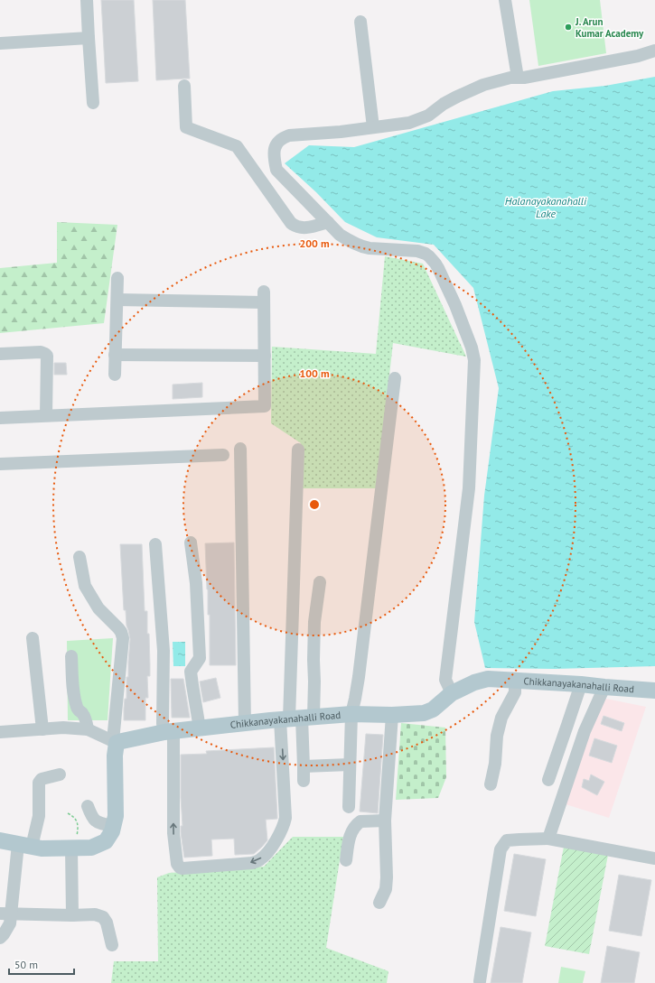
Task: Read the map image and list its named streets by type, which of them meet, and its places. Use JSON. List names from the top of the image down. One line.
{"streets":{"main road":["Chikkanayakanahalli Road"]},"water":["Halanayakanahalli Lake"],"places":["J. Arun Kumar Academy"],"scale_bar":"50 m","rings":["200 m","100 m"]}
